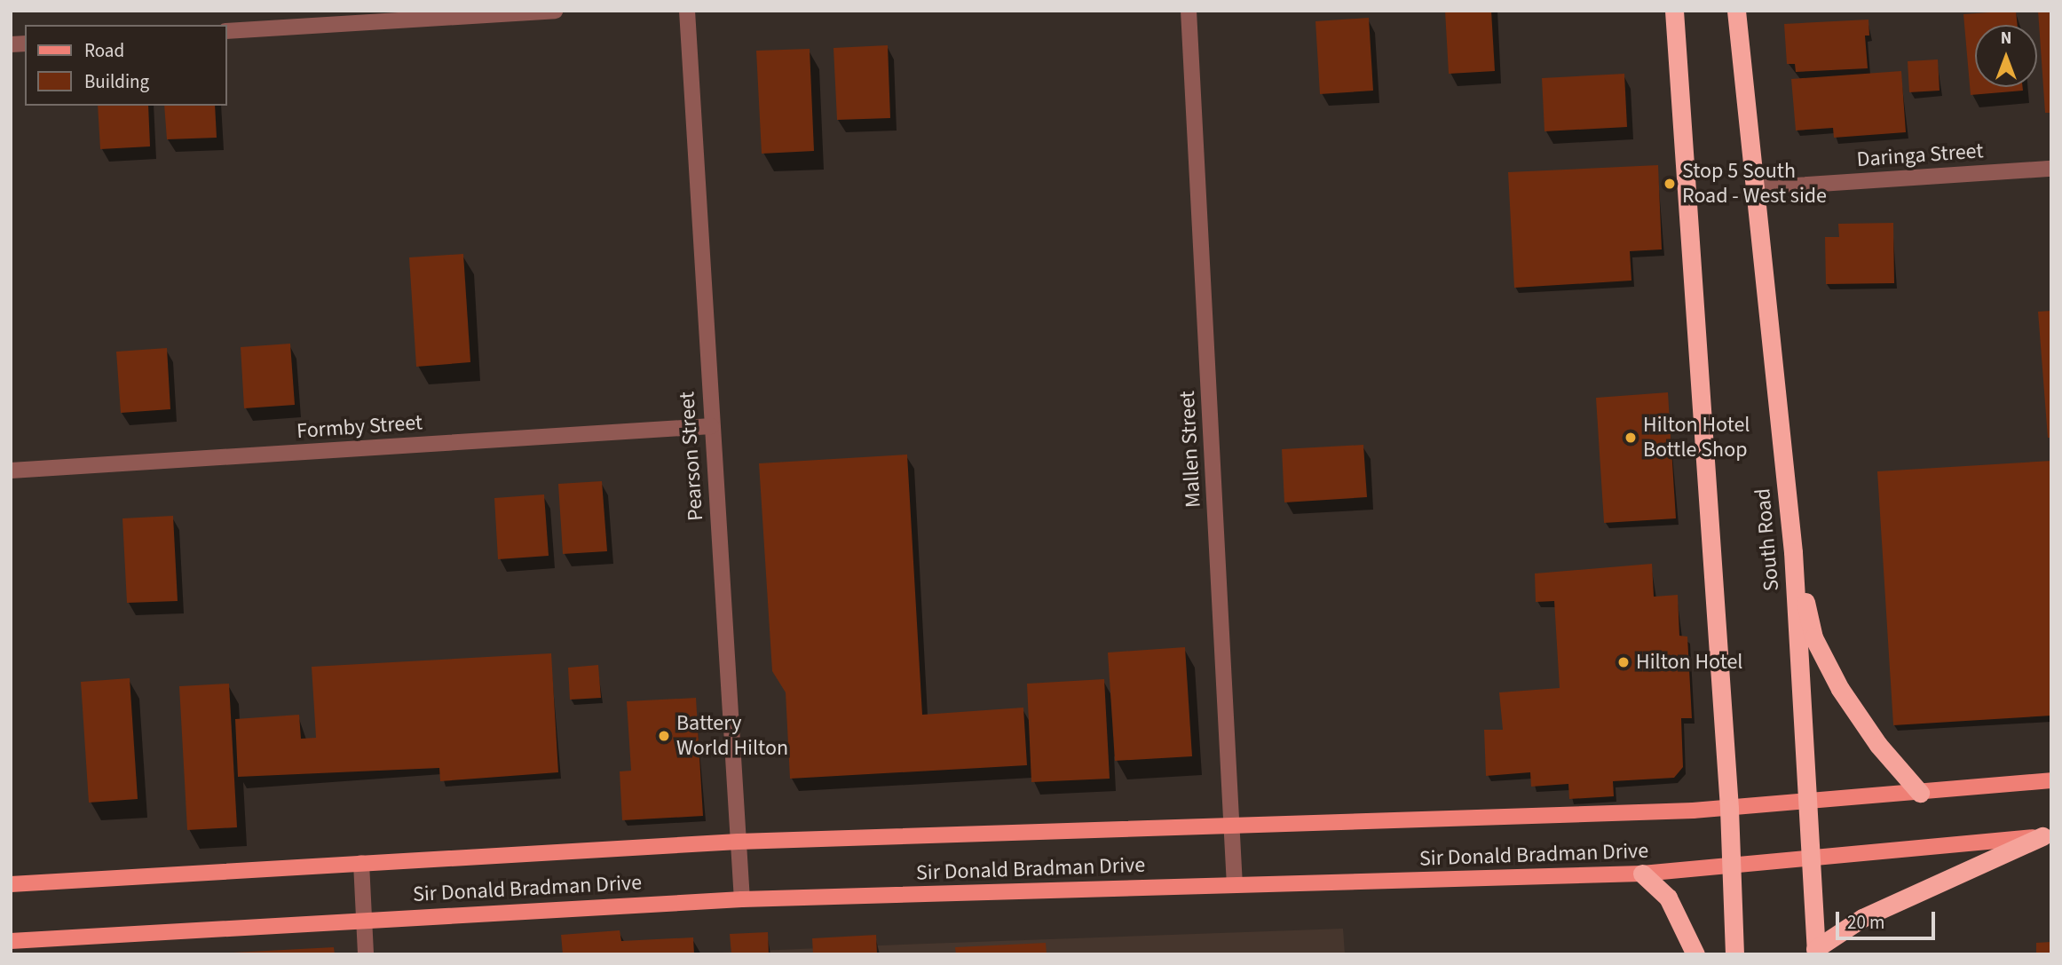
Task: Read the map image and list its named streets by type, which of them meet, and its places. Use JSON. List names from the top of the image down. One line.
{"streets":{"highway":["South Road"],"main road":["Sir Donald Bradman Drive"],"street":["Daringa Street","Formby Street","Mallen Street","Pearson Street"]},"crossings":[["Daringa Street","South Road"],["Formby Street","Pearson Street"],["Mallen Street","Sir Donald Bradman Drive"],["Pearson Street","Sir Donald Bradman Drive"],["South Road","Sir Donald Bradman Drive"]],"places":["Stop 5 South Road - West side","Hilton Hotel Bottle Shop","Hilton Hotel","Battery World Hilton"],"legend":["Road","Building"],"scale_bar":"20 m","north":"top"}
